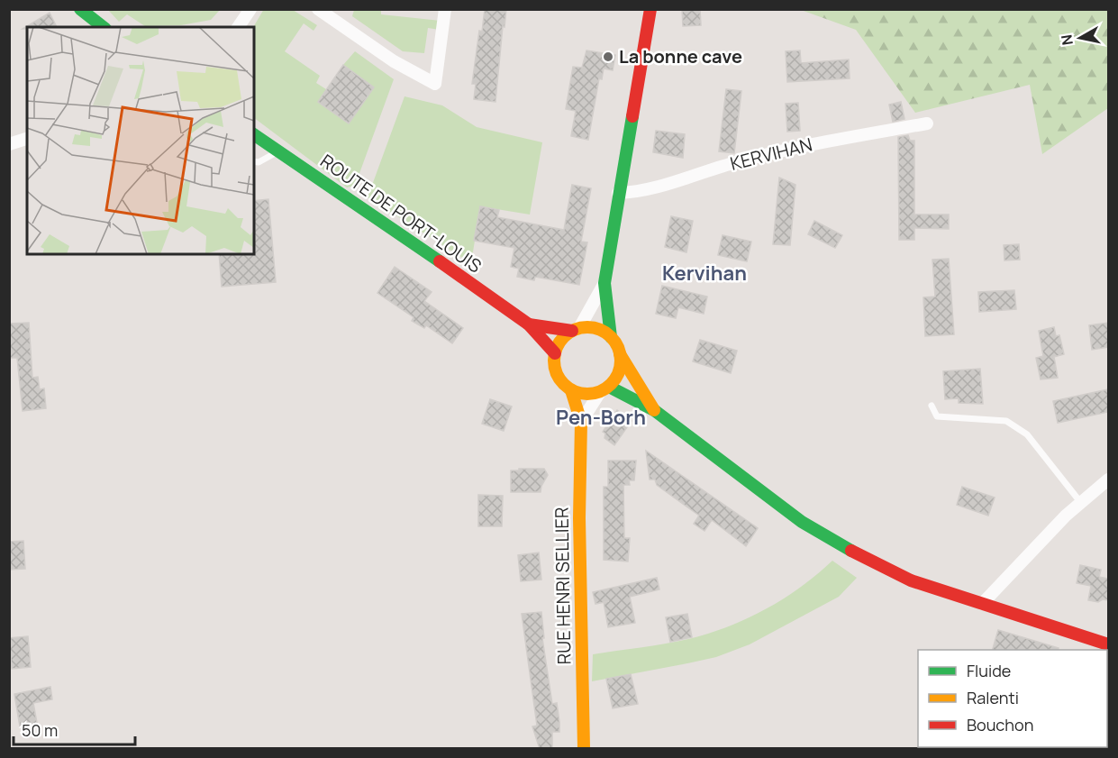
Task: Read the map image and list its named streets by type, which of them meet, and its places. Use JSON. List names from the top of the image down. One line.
{"streets":{"main road":["ROUTE DE PORT-LOUIS","RUE HENRI SELLIER"],"street":["KERVIHAN"]},"districts":["Kervihan","Pen-Borh"],"places":["La bonne cave"],"legend":["Fluide","Ralenti","Bouchon"],"scale_bar":"50 m","north":"left"}
